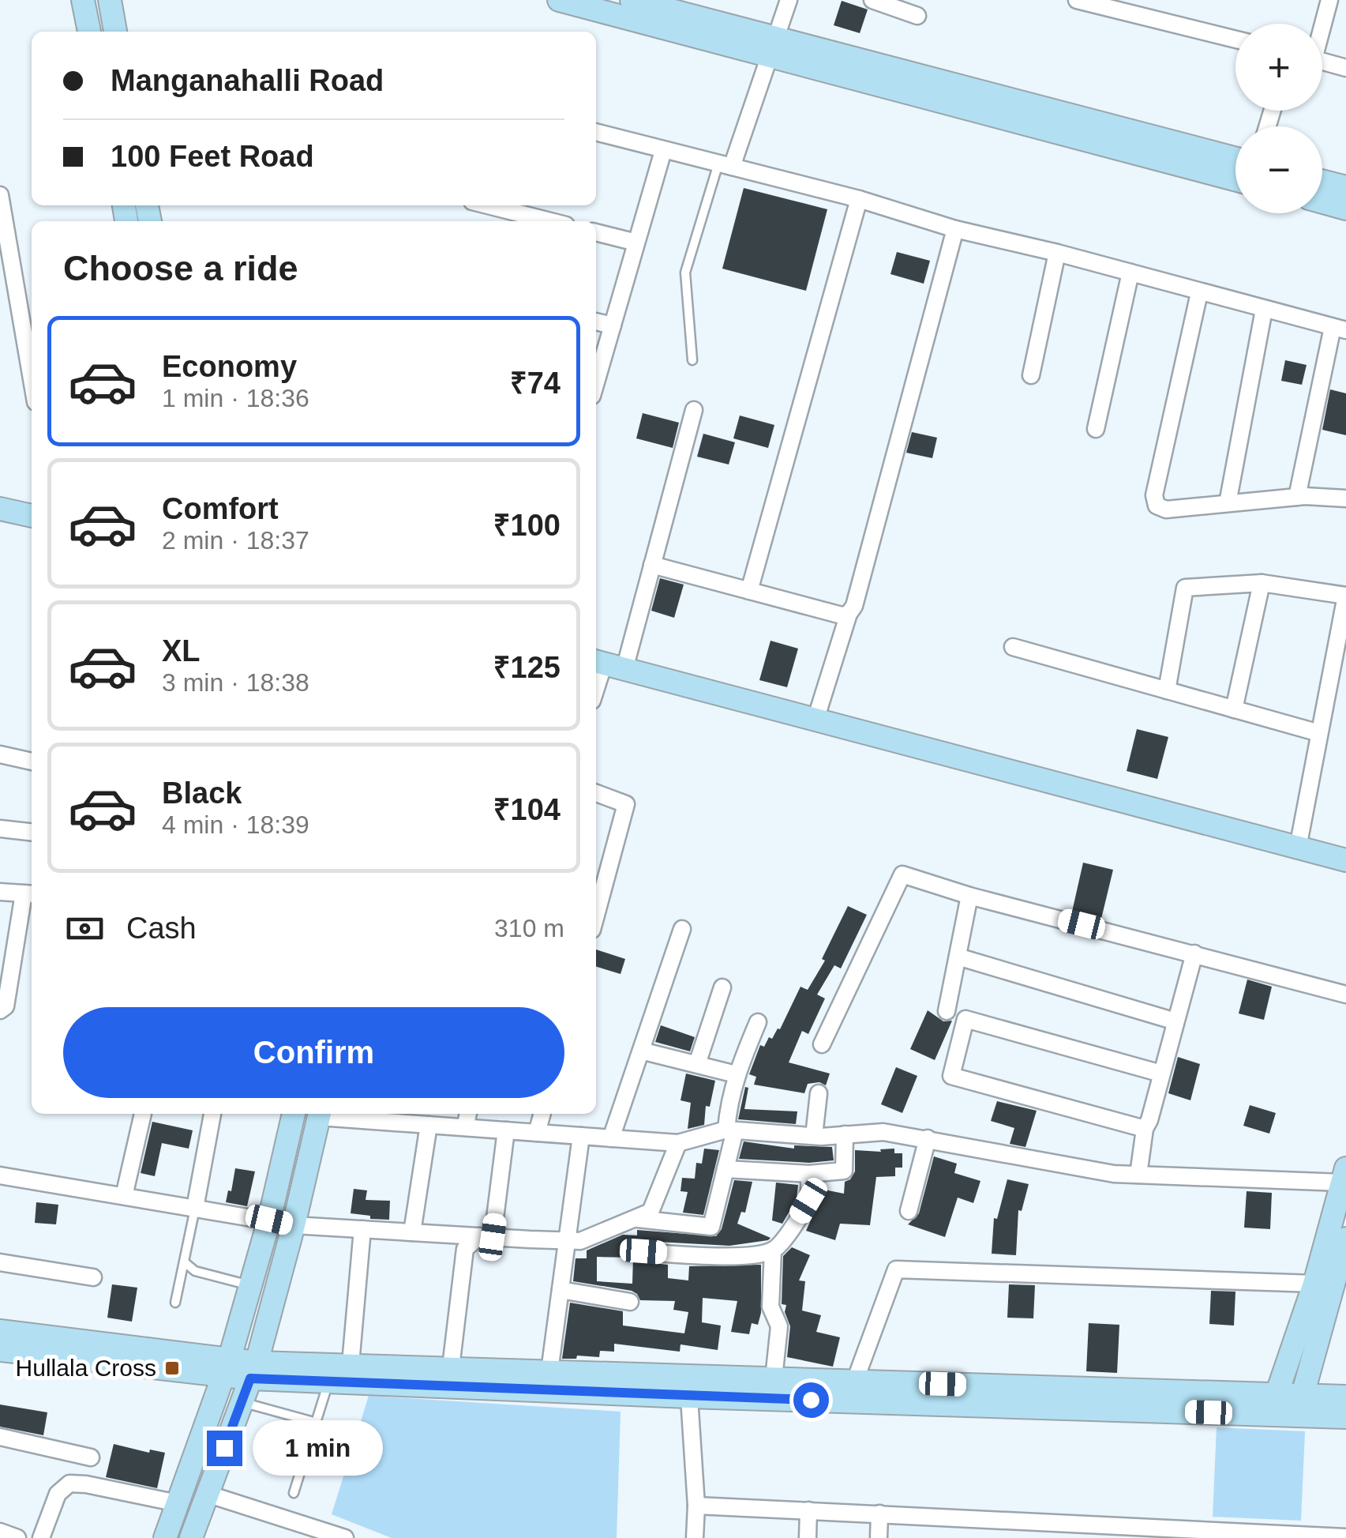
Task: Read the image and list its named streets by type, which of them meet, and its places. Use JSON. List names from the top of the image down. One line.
{"places":{"transit":["Hullala Cross"]},"page":{"map_buttons":["+","−"],"banner":["Manganahalli Road","100 Feet Road"],"heading":"Choose a ride","list":[{"name":"Economy","note":"1 min · 18:36","value":"₹74"},{"name":"Comfort","note":"2 min · 18:37","value":"₹100"},{"name":"XL","note":"3 min · 18:38","value":"₹125"},{"name":"Black","note":"4 min · 18:39","value":"₹104"}],"pay":["Cash","310 m"],"buttons":"Confirm","bubble":"1 min"}}
